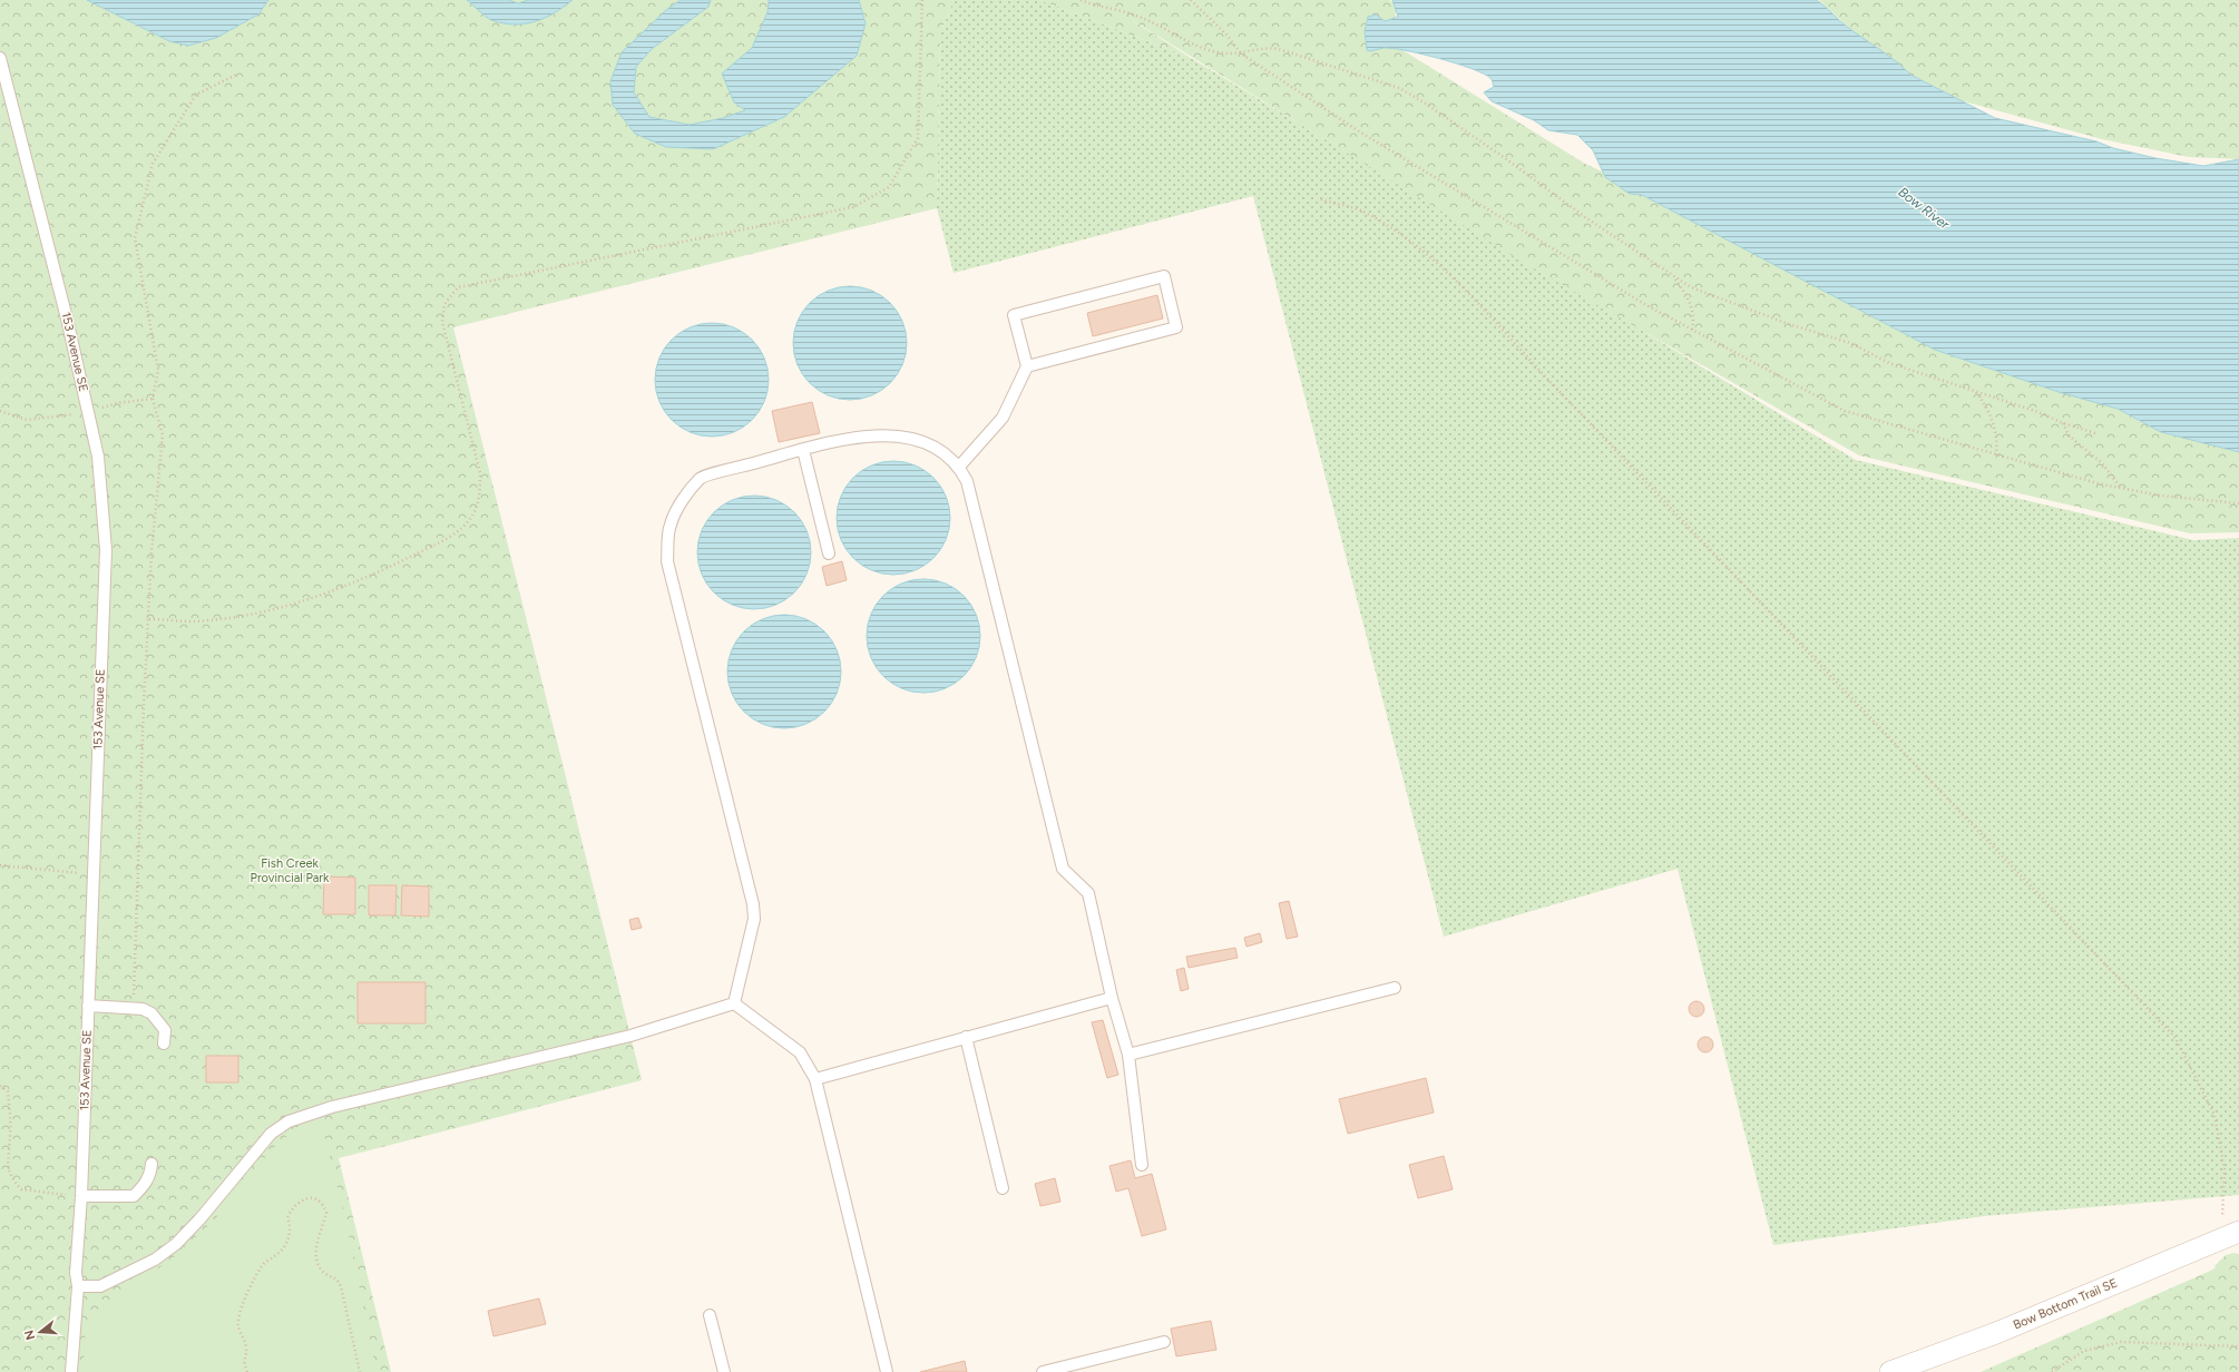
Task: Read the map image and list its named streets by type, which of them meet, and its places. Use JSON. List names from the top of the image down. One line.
{"streets":{"street":["Bow Bottom Trail SE"],"lane":["153 Avenue SE"]},"water":["Bow River"],"parks":["Fish Creek Provincial Park"],"north":"left"}
